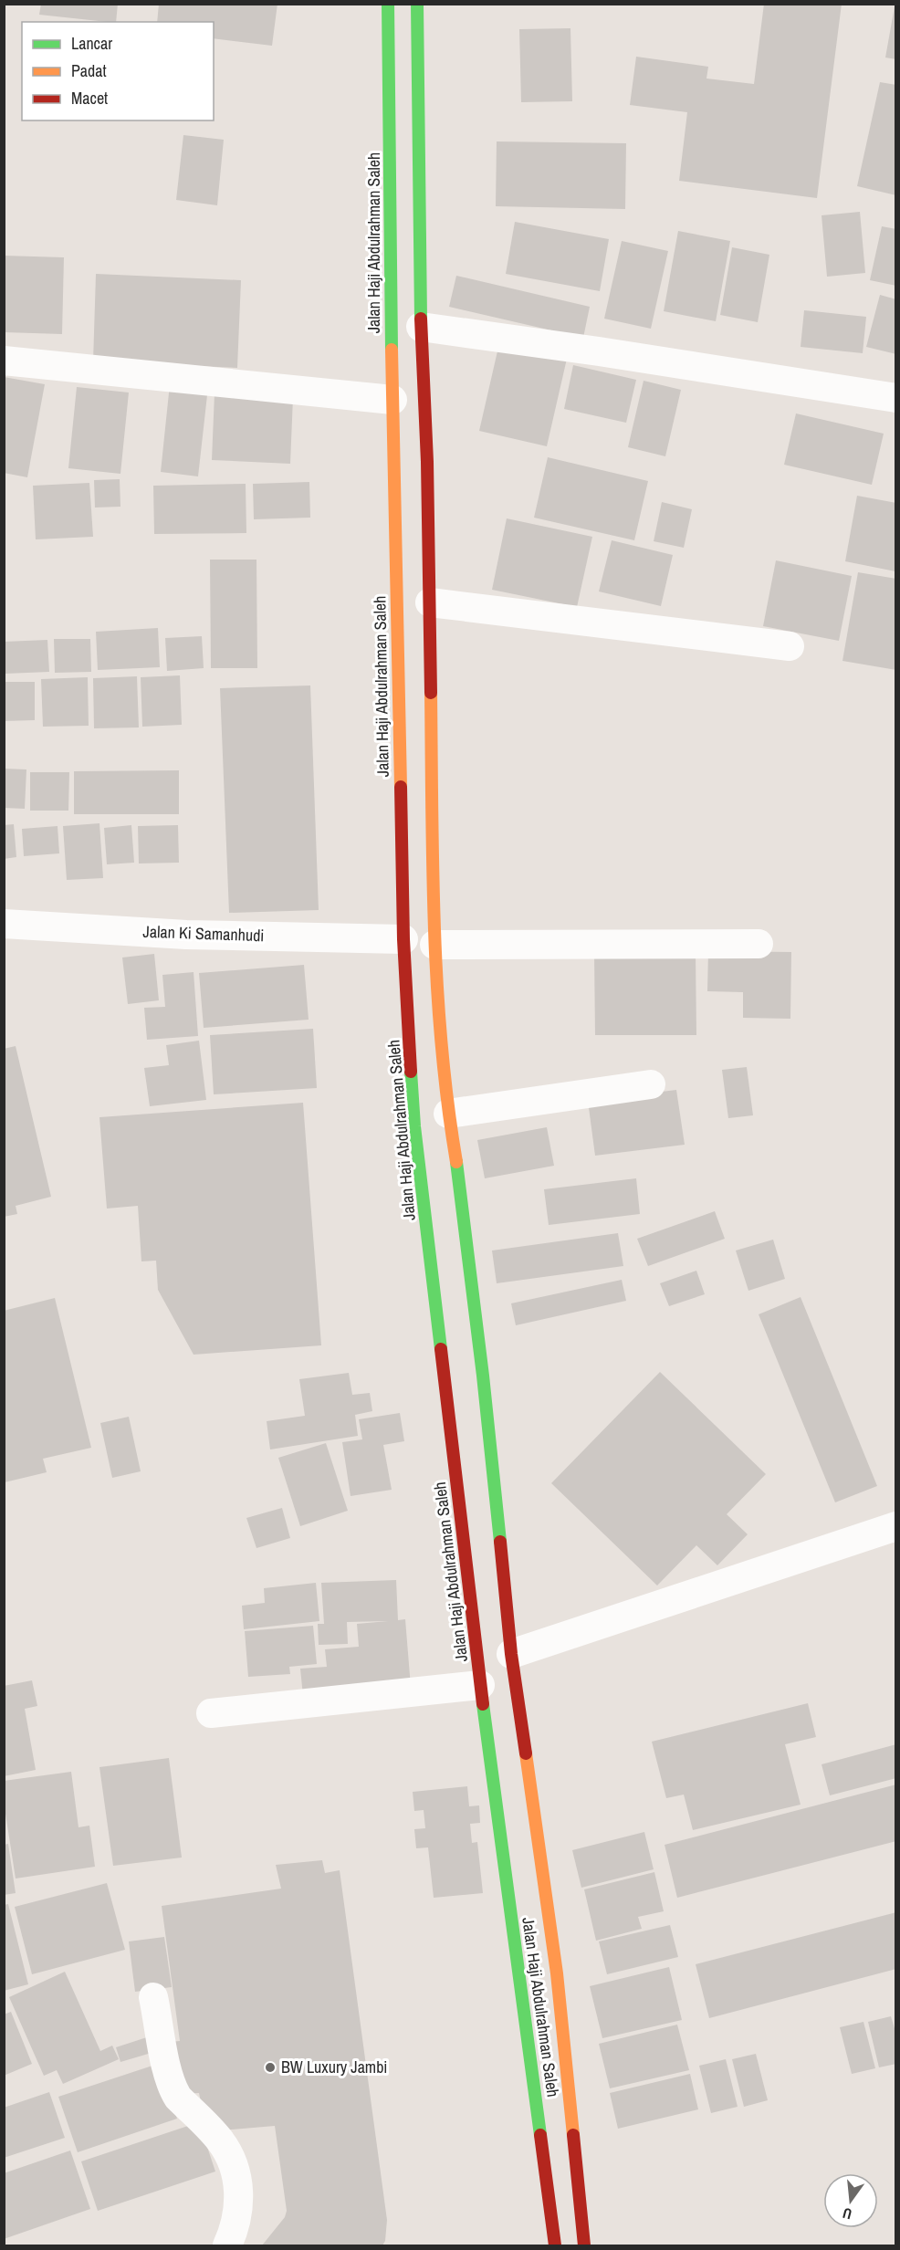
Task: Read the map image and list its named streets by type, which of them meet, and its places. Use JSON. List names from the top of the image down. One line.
{"streets":{"highway":["Jalan Haji Abdulrahman Saleh"],"street":["Jalan Ki Samanhudi"]},"crossings":[["Jalan Haji Abdulrahman Saleh","Jalan Ki Samanhudi"]],"places":["BW Luxury Jambi"],"legend":["Lancar","Padat","Macet"],"north":"bottom"}
